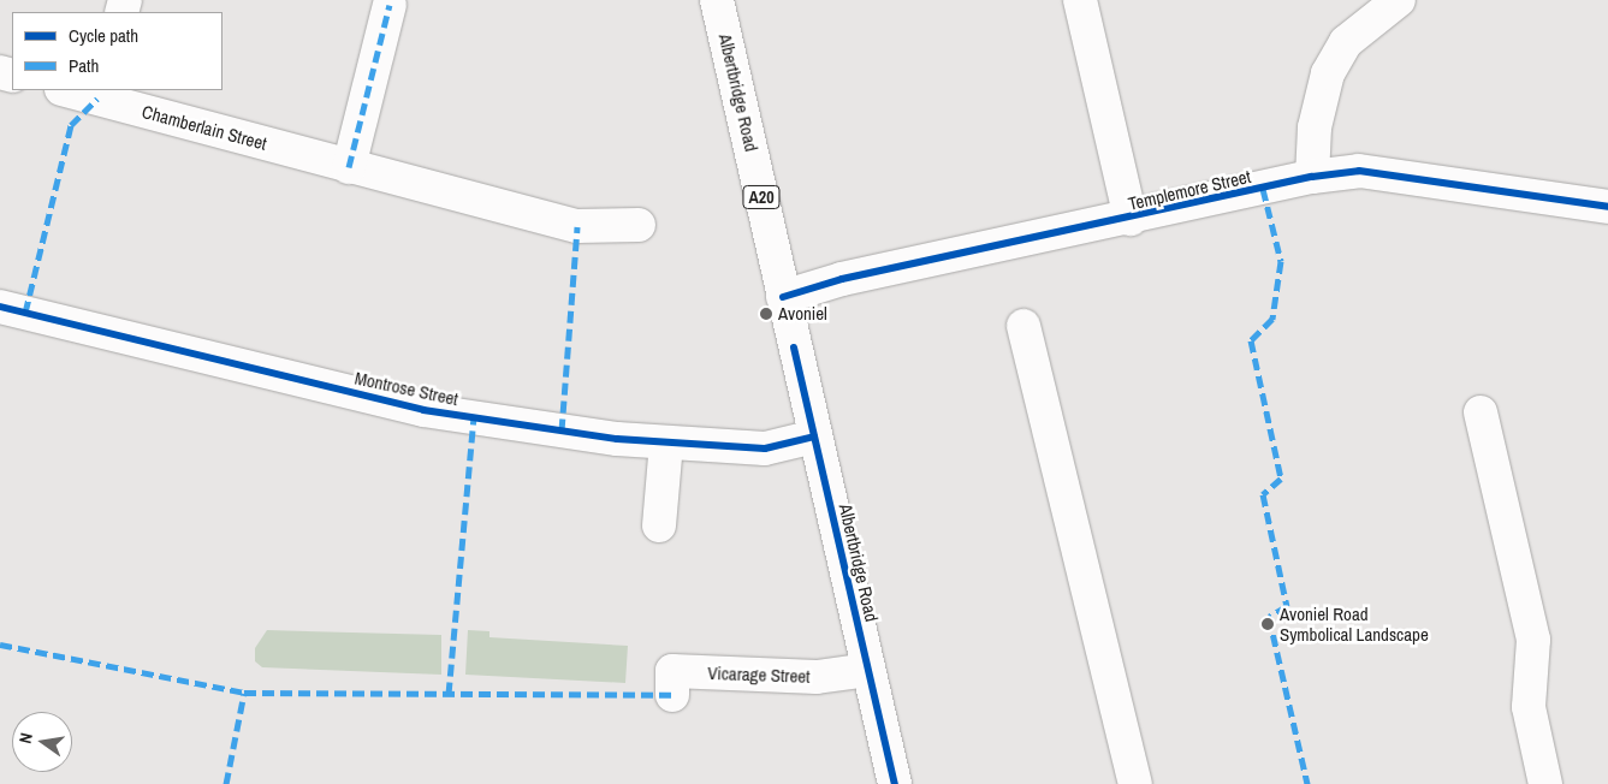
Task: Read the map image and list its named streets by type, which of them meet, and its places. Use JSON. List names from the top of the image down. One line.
{"streets":{"street":["Albertbridge Road","Chamberlain Street","Templemore Street","A20","Montrose Street","Vicarage Street"]},"crossings":[["Albertbridge Road","Templemore Street"],["Albertbridge Road","Montrose Street"],["Albertbridge Road","Vicarage Street"]],"places":["Avoniel","Avoniel Road Symbolical Landscape"],"legend":["Cycle path","Path"],"north":"left"}
